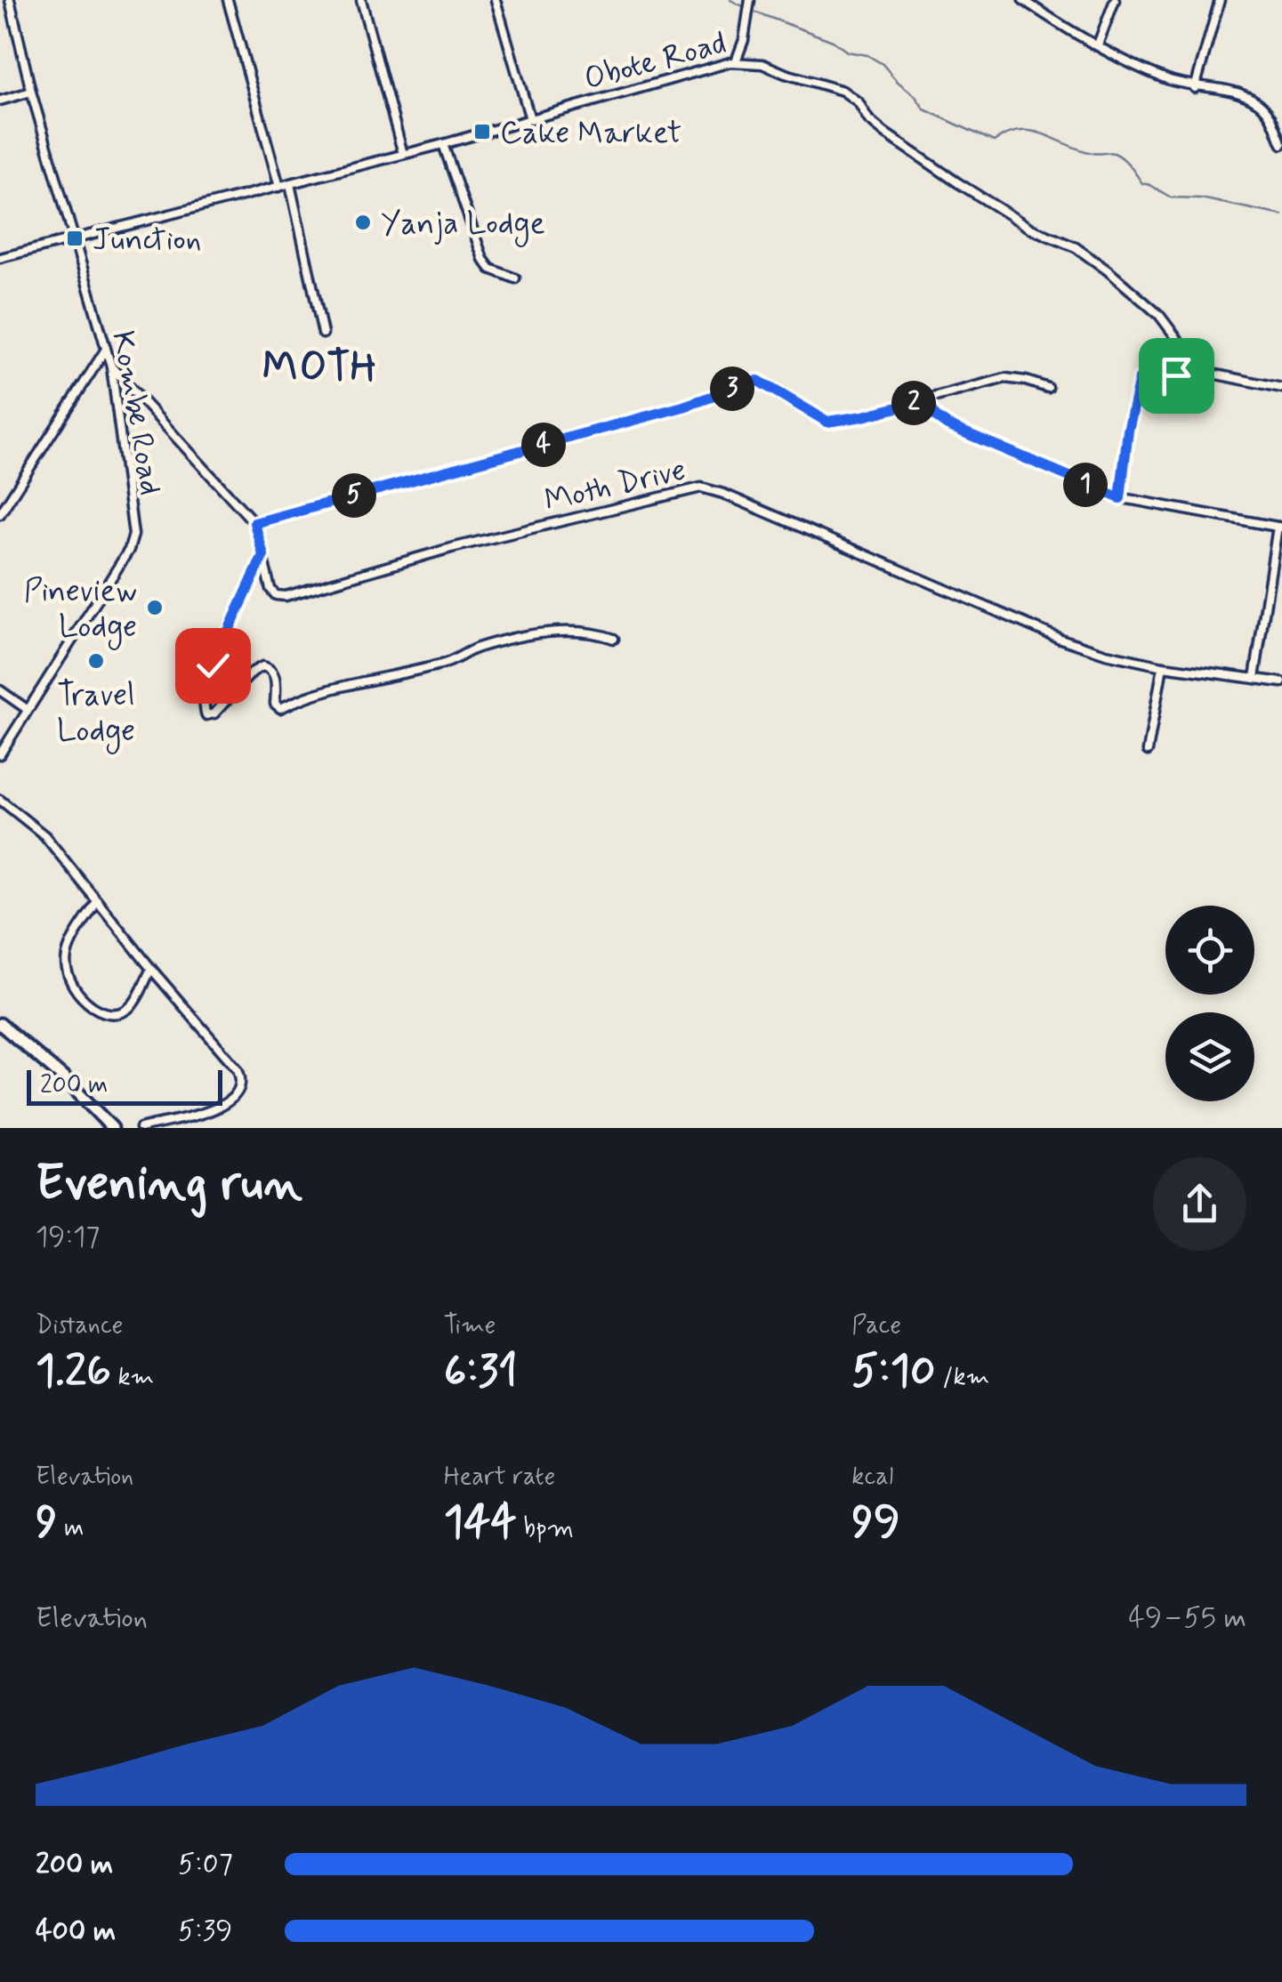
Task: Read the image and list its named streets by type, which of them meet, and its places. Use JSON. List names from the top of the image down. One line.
{"streets":{"street":["Obote Road","Kombe Road","Moth Drive"]},"crossings":[["Obote Road","Kombe Road"],["Kombe Road","Moth Drive"]],"districts":["MOTH"],"places":{"transit":["Cake Market","Junction"],"other":["Yanja Lodge","Pineview Lodge","Travel Lodge"]},"scale_bar":"200 m","page":{"pins":["3","2","4","1","5"],"scale":"200 m","heading":["Evening run","19:17"],"stats":[["Distance","1.26 km"],["Time","6:31"],["Pace","5:10 /km"],["Elevation","9 m"],["Heart rate","144 bpm"],["kcal","99"]],"chart":["Elevation","49–55 m"],"list":[{"name":"200 m","note":"5:07"},{"name":"400 m","note":"5:39"}]}}
